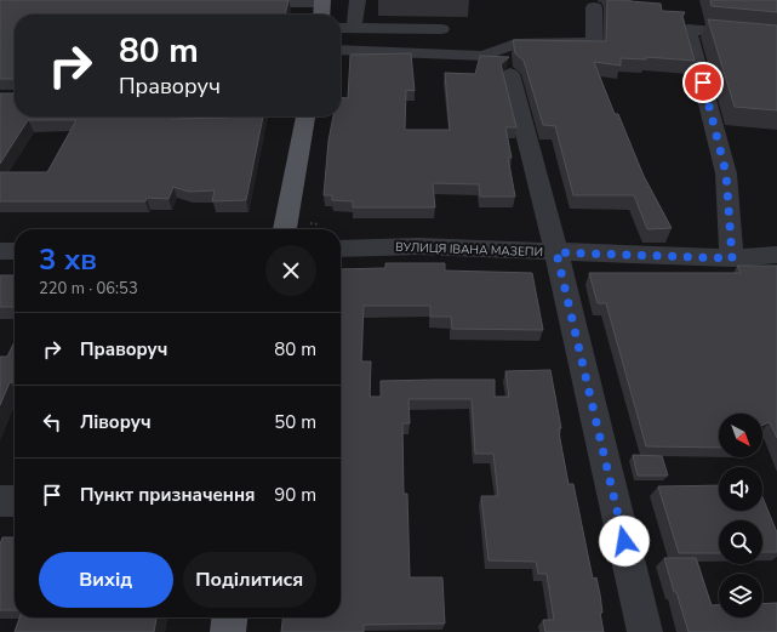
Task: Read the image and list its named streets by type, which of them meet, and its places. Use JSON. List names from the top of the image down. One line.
{"streets":{"street":["ВУЛИЦЯ ІВАНА МАЗЕПИ"]},"north":"bottom right","page":{"turn":["80 m","Праворуч"],"heading":["3 хв","220 m · 06:53"],"list":[{"name":"Праворуч","value":"80 m"},{"name":"Ліворуч","value":"50 m"},{"name":"Пункт призначення","value":"90 m"}],"buttons":["Вихід","Поділитися"]}}
